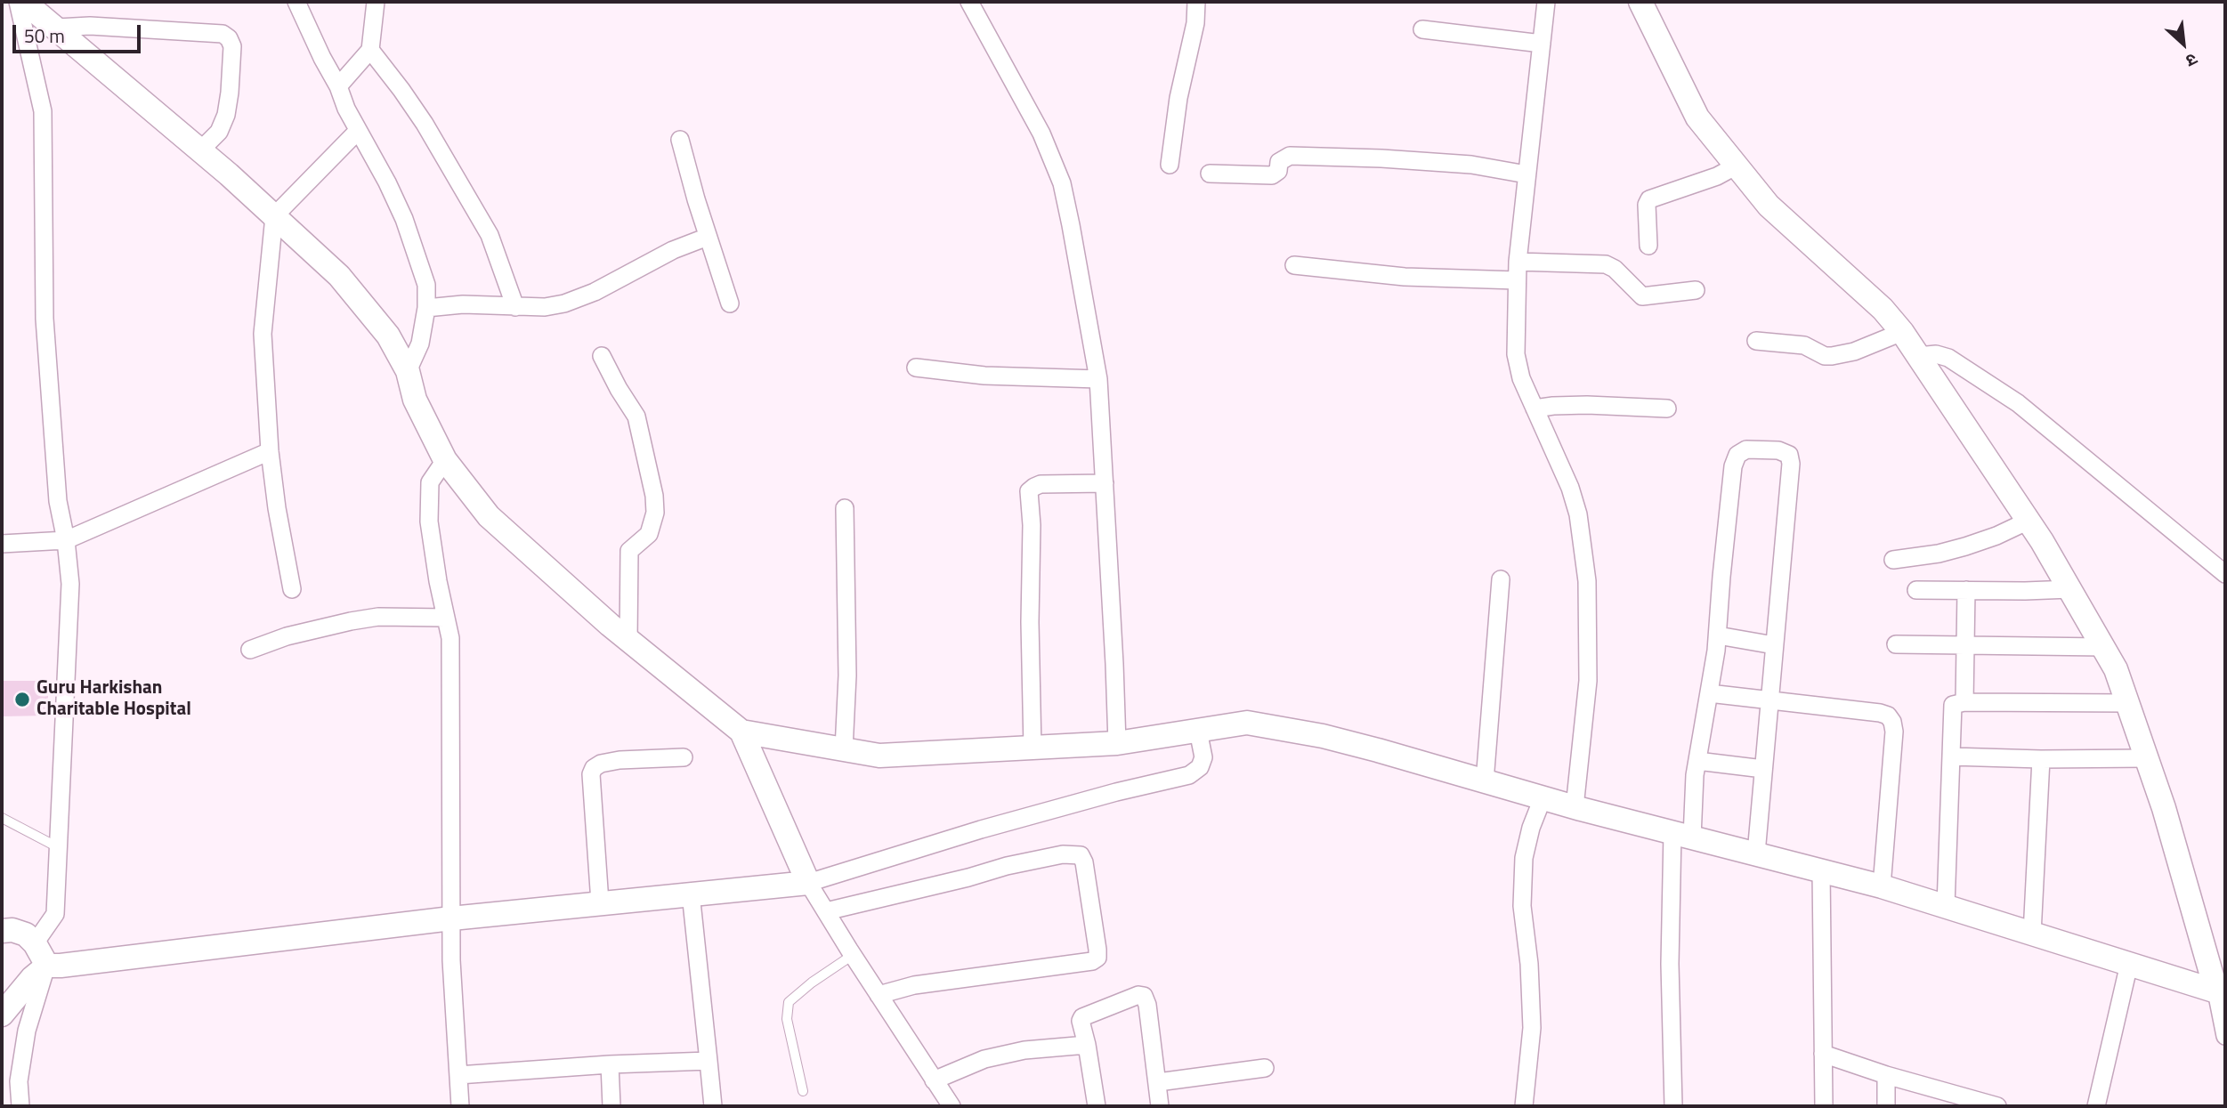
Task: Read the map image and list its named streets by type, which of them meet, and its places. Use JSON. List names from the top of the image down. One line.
{"places":["Guru Harkishan Charitable Hospital"],"scale_bar":"50 m","north":"bottom right"}
